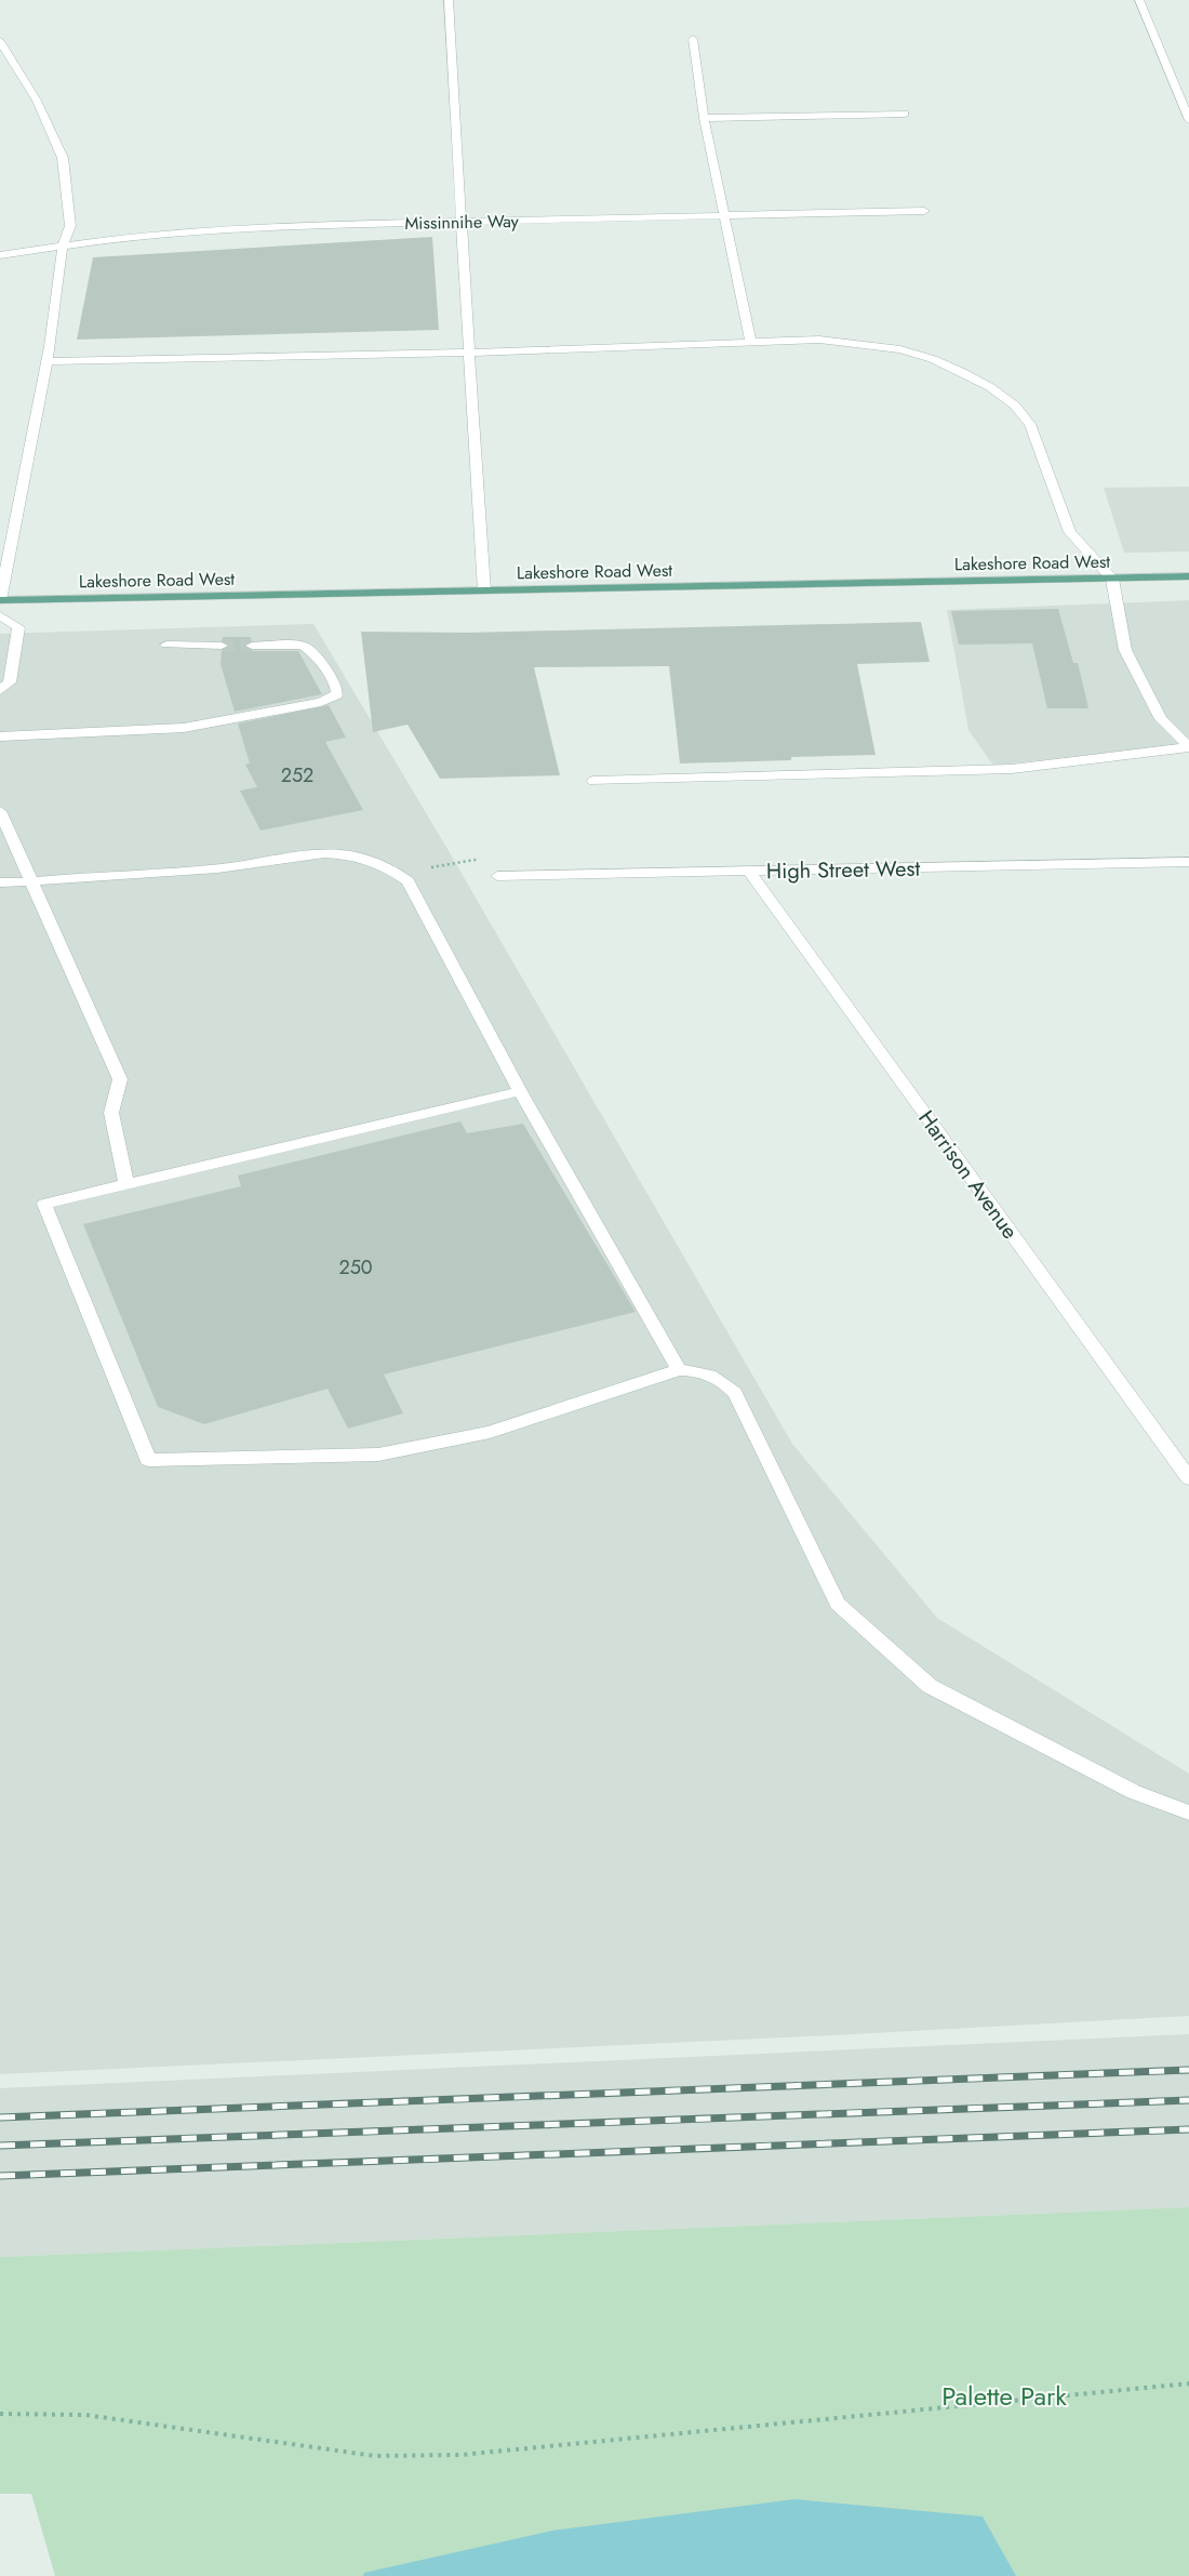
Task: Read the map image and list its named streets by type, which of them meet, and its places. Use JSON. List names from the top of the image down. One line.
{"streets":{"main road":["Lakeshore Road West"],"street":["Missinnihe Way","High Street West","Harrison Avenue"]},"crossings":[["High Street West","Harrison Avenue"]],"parks":["Palette Park"],"house_numbers":["252","250"]}
